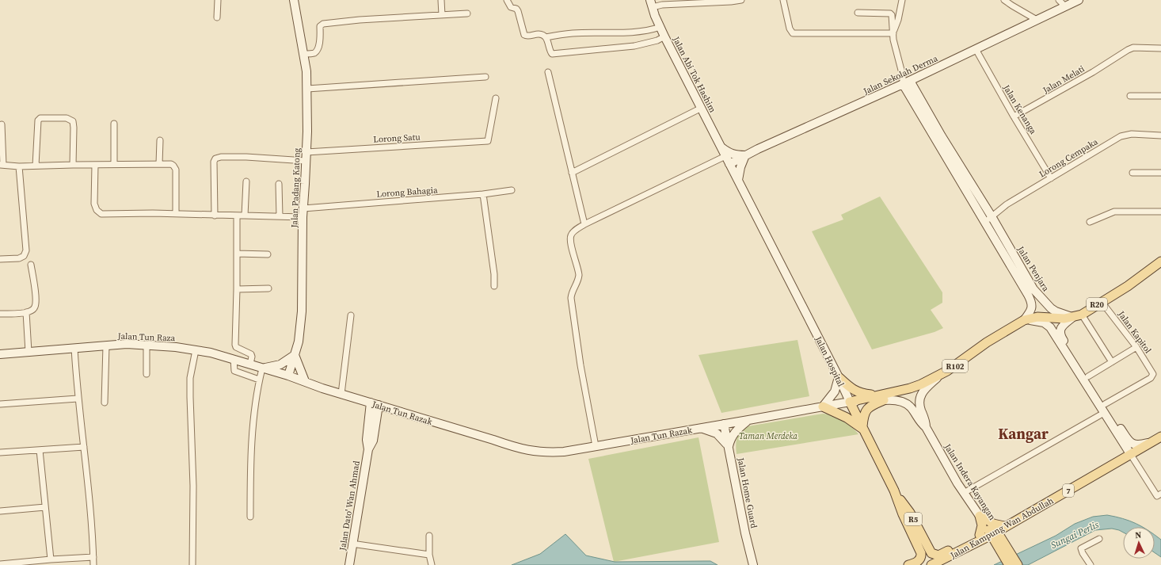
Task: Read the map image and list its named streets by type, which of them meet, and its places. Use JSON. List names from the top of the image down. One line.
{"streets":{"main road":["R20","Jalan Hospital","R102","Jalan Tun Razak","7","R5","Jalan Kampung Wan Abdullah"],"street":["Jalan Abi Tok Hashim","Jalan Sekolah Derma","Jalan Melati","Jalan Kenanga","Lorong Satu","Lorong Cempaka","Jalan Padang Katong","Lorong Bahagia","Jalan Penjara","Jalan Kapitol","Jalan Tun Raza","Jalan Indera Kayangan","Jalan Home Guard","Jalan Dato' Wan Ahmad"]},"crossings":[["Jalan Abi Tok Hashim","Jalan Hospital"],["Jalan Sekolah Derma","Jalan Kenanga"],["Jalan Sekolah Derma","Jalan Penjara"],["Jalan Sekolah Derma","Jalan Hospital"],["Jalan Melati","Jalan Kenanga"],["Jalan Kenanga","Lorong Cempaka"],["Lorong Satu","Jalan Padang Katong"],["Lorong Cempaka","Jalan Penjara"],["Jalan Padang Katong","Lorong Bahagia"],["Jalan Padang Katong","Jalan Tun Raza"],["Jalan Padang Katong","Jalan Tun Razak"],["Jalan Penjara","R20"],["R20","Jalan Kapitol"],["R20","Jalan Tun Razak"],["Jalan Tun Raza","Jalan Tun Razak"],["Jalan Hospital","Jalan Tun Razak"],["Jalan Hospital","Jalan Kampung Wan Abdullah"],["Jalan Tun Razak","Jalan Home Guard"],["Jalan Tun Razak","Jalan Dato' Wan Ahmad"],["Jalan Indera Kayangan","Jalan Kampung Wan Abdullah"],["7","Jalan Kampung Wan Abdullah"]],"districts":["Kangar"],"water":["Sungai Perlis"],"parks":["Taman Merdeka"],"north":"top"}
